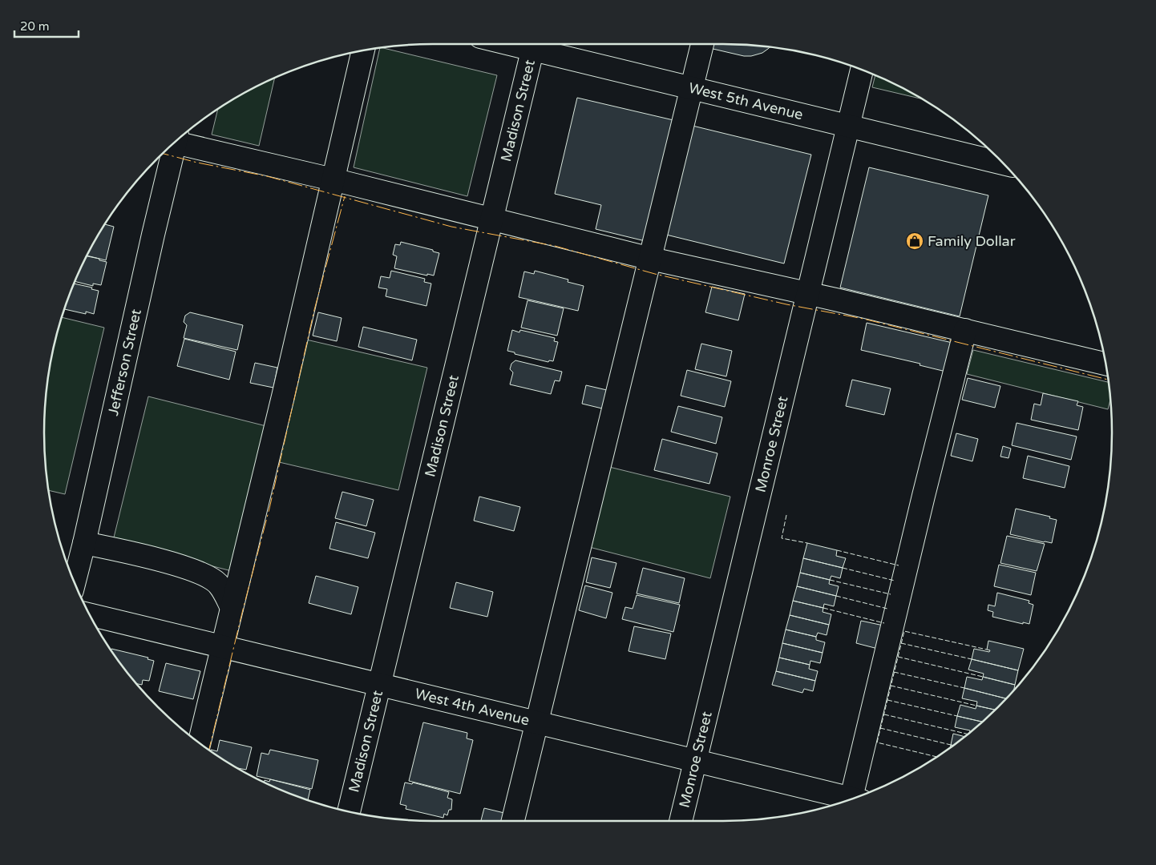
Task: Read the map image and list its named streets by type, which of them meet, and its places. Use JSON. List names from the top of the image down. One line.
{"streets":{"street":["West 5th Avenue","Madison Street","Jefferson Street","Monroe Street","West 4th Avenue"]},"crossings":[["West 5th Avenue","Madison Street"],["West 5th Avenue","Monroe Street"],["Madison Street","West 4th Avenue"],["Monroe Street","West 4th Avenue"]],"places":{"shop":["Family Dollar"]},"scale_bar":"20 m"}
